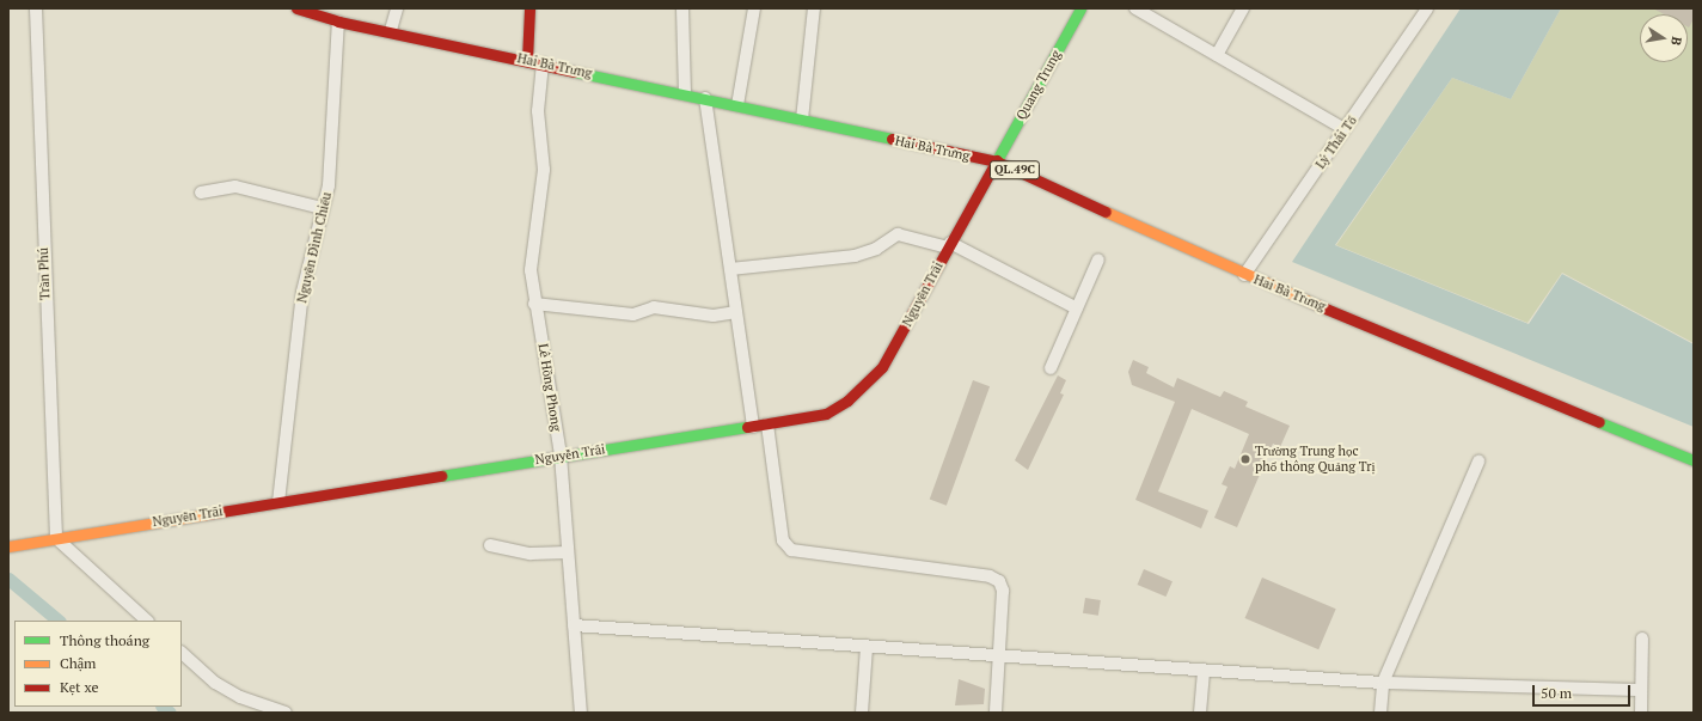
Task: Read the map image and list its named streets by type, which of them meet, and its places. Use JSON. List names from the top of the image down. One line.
{"streets":{"main road":["Hai Bà Trưng","Quang Trung","QL.49C","Nguyễn Trãi"],"street":["Lý Thái Tổ","Nguyễn Đình Chiểu","Trần Phú","Lê Hồng Phong"]},"crossings":[["Hai Bà Trưng","Quang Trung"],["Hai Bà Trưng","Lý Thái Tổ"],["Hai Bà Trưng","Nguyễn Đình Chiểu"],["Hai Bà Trưng","Nguyễn Trãi"],["Hai Bà Trưng","Lê Hồng Phong"],["Quang Trung","Nguyễn Trãi"],["Nguyễn Đình Chiểu","Nguyễn Trãi"],["Trần Phú","Nguyễn Trãi"],["Nguyễn Trãi","Lê Hồng Phong"]],"places":["Trường Trung học phổ thông Quảng Trị"],"legend":["Thông thoáng","Chậm","Kẹt xe"],"scale_bar":"50 m","north":"right"}
